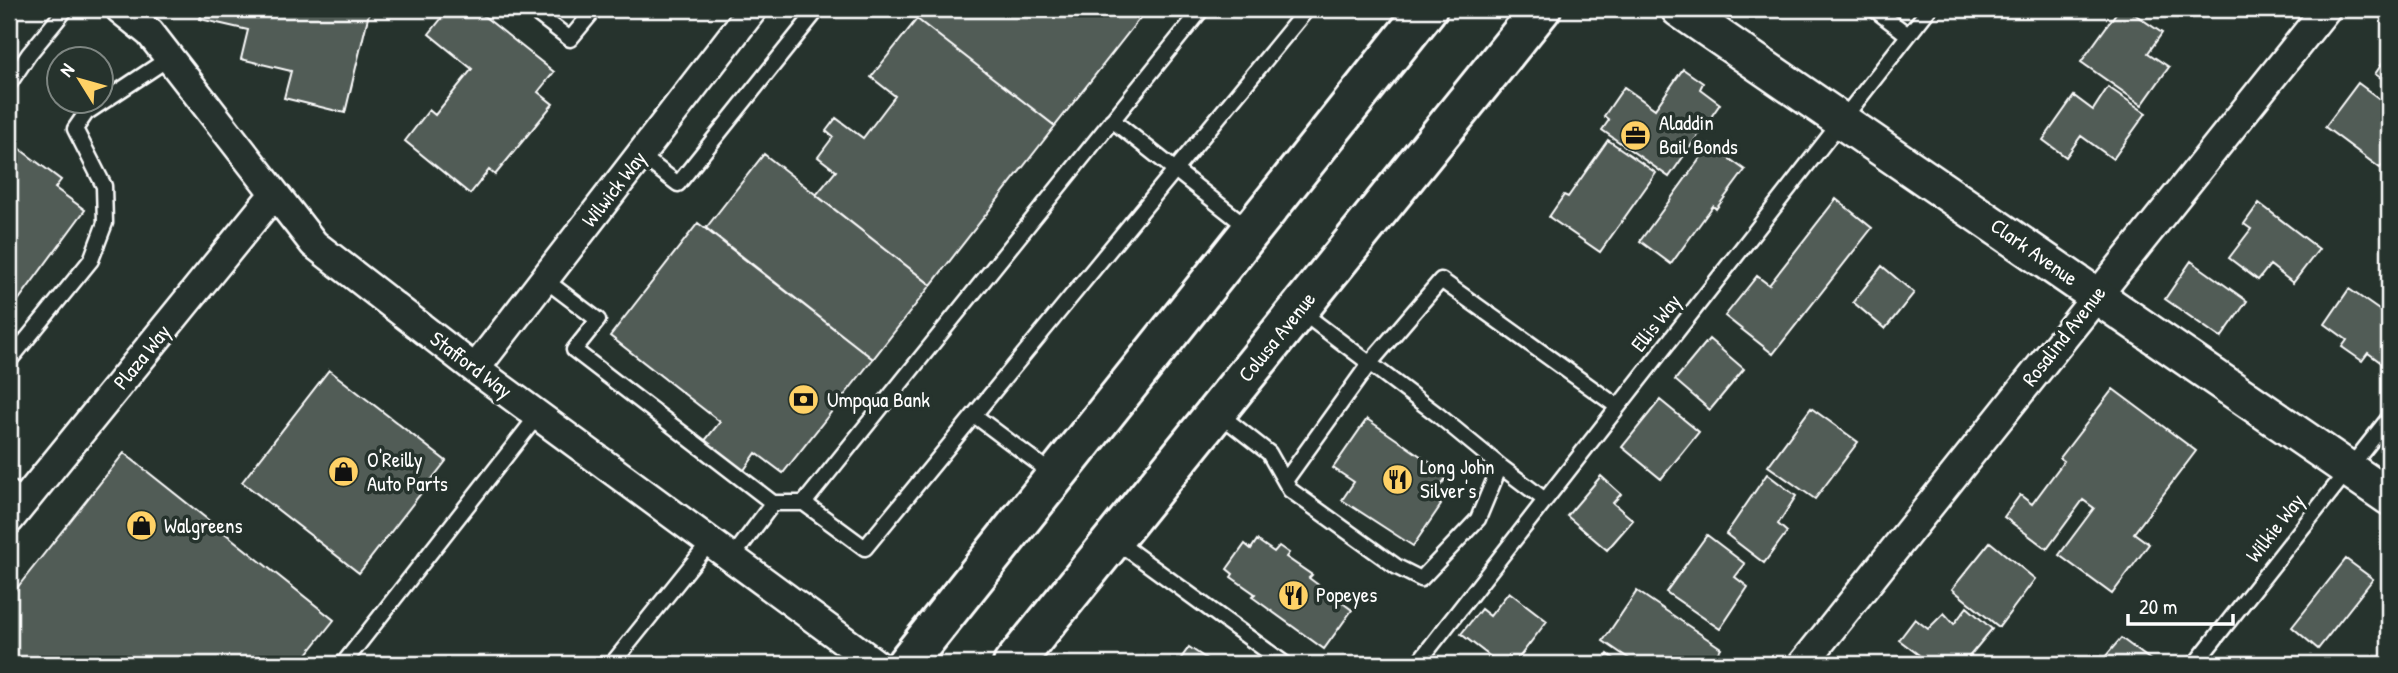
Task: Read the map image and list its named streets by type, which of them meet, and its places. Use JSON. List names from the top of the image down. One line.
{"streets":{"highway":["Colusa Avenue"],"street":["Wilwick Way","Clark Avenue","Rosalind Avenue","Plaza Way","Stafford Way"],"lane":["Ellis Way","Wilkie Way"]},"crossings":[["Wilwick Way","Stafford Way"],["Clark Avenue","Ellis Way"],["Clark Avenue","Rosalind Avenue"],["Clark Avenue","Wilkie Way"],["Plaza Way","Stafford Way"]],"places":{"office":["Aladdin Bail Bonds"],"bank":["Umpqua Bank"],"shop":["O'Reilly Auto Parts","Walgreens"],"restaurant":["Long John Silver's","Popeyes"]},"scale_bar":"20 m","north":"top left"}
